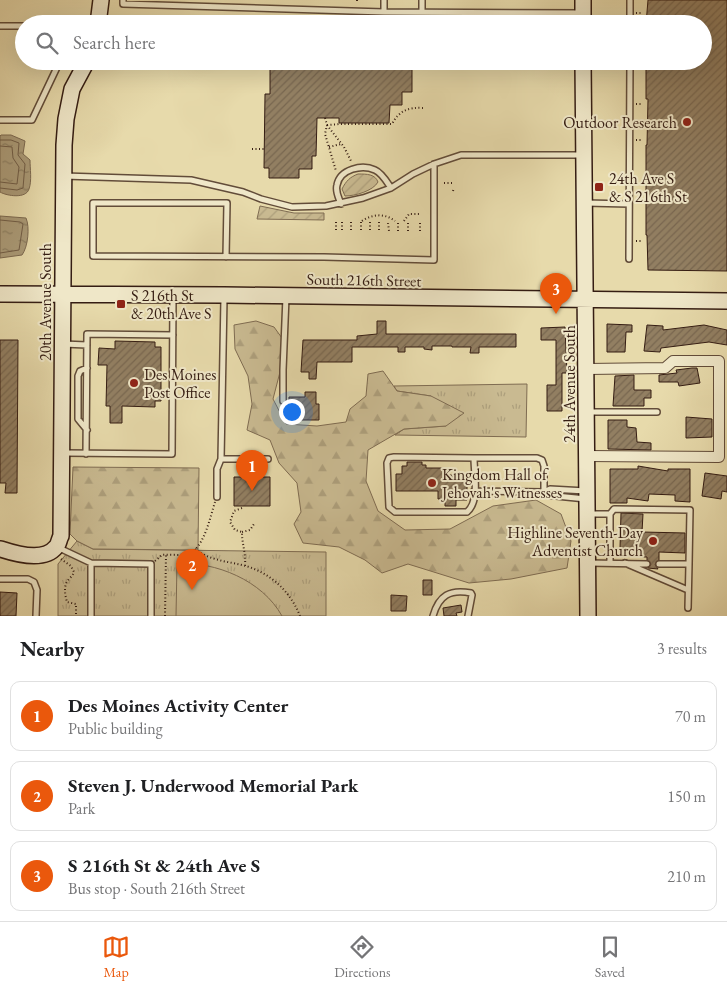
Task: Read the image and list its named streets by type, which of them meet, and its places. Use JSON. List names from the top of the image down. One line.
{"streets":{"street":["South 216th Street","20th Avenue South","24th Avenue South"]},"crossings":[["South 216th Street","20th Avenue South"],["South 216th Street","24th Avenue South"]],"places":{"other":["Outdoor Research","Des Moines Post Office","Kingdom Hall of Jehovah's Witnesses","Highline Seventh-Day Adventist Church"],"transit":["24th Ave S & S 216th St","S 216th St & 20th Ave S"]},"page":{"search":"Search here","pins":["3","1","2"],"heading":["Nearby","3 results"],"list":[{"mark":"1","name":"Des Moines Activity Center","note":"Public building","value":"70 m"},{"mark":"2","name":"Steven J. Underwood Memorial Park","note":"Park","value":"150 m"},{"mark":"3","name":"S 216th St & 24th Ave S","note":"Bus stop · South 216th Street","value":"210 m"}],"nav":["Map","Directions","Saved"]}}
